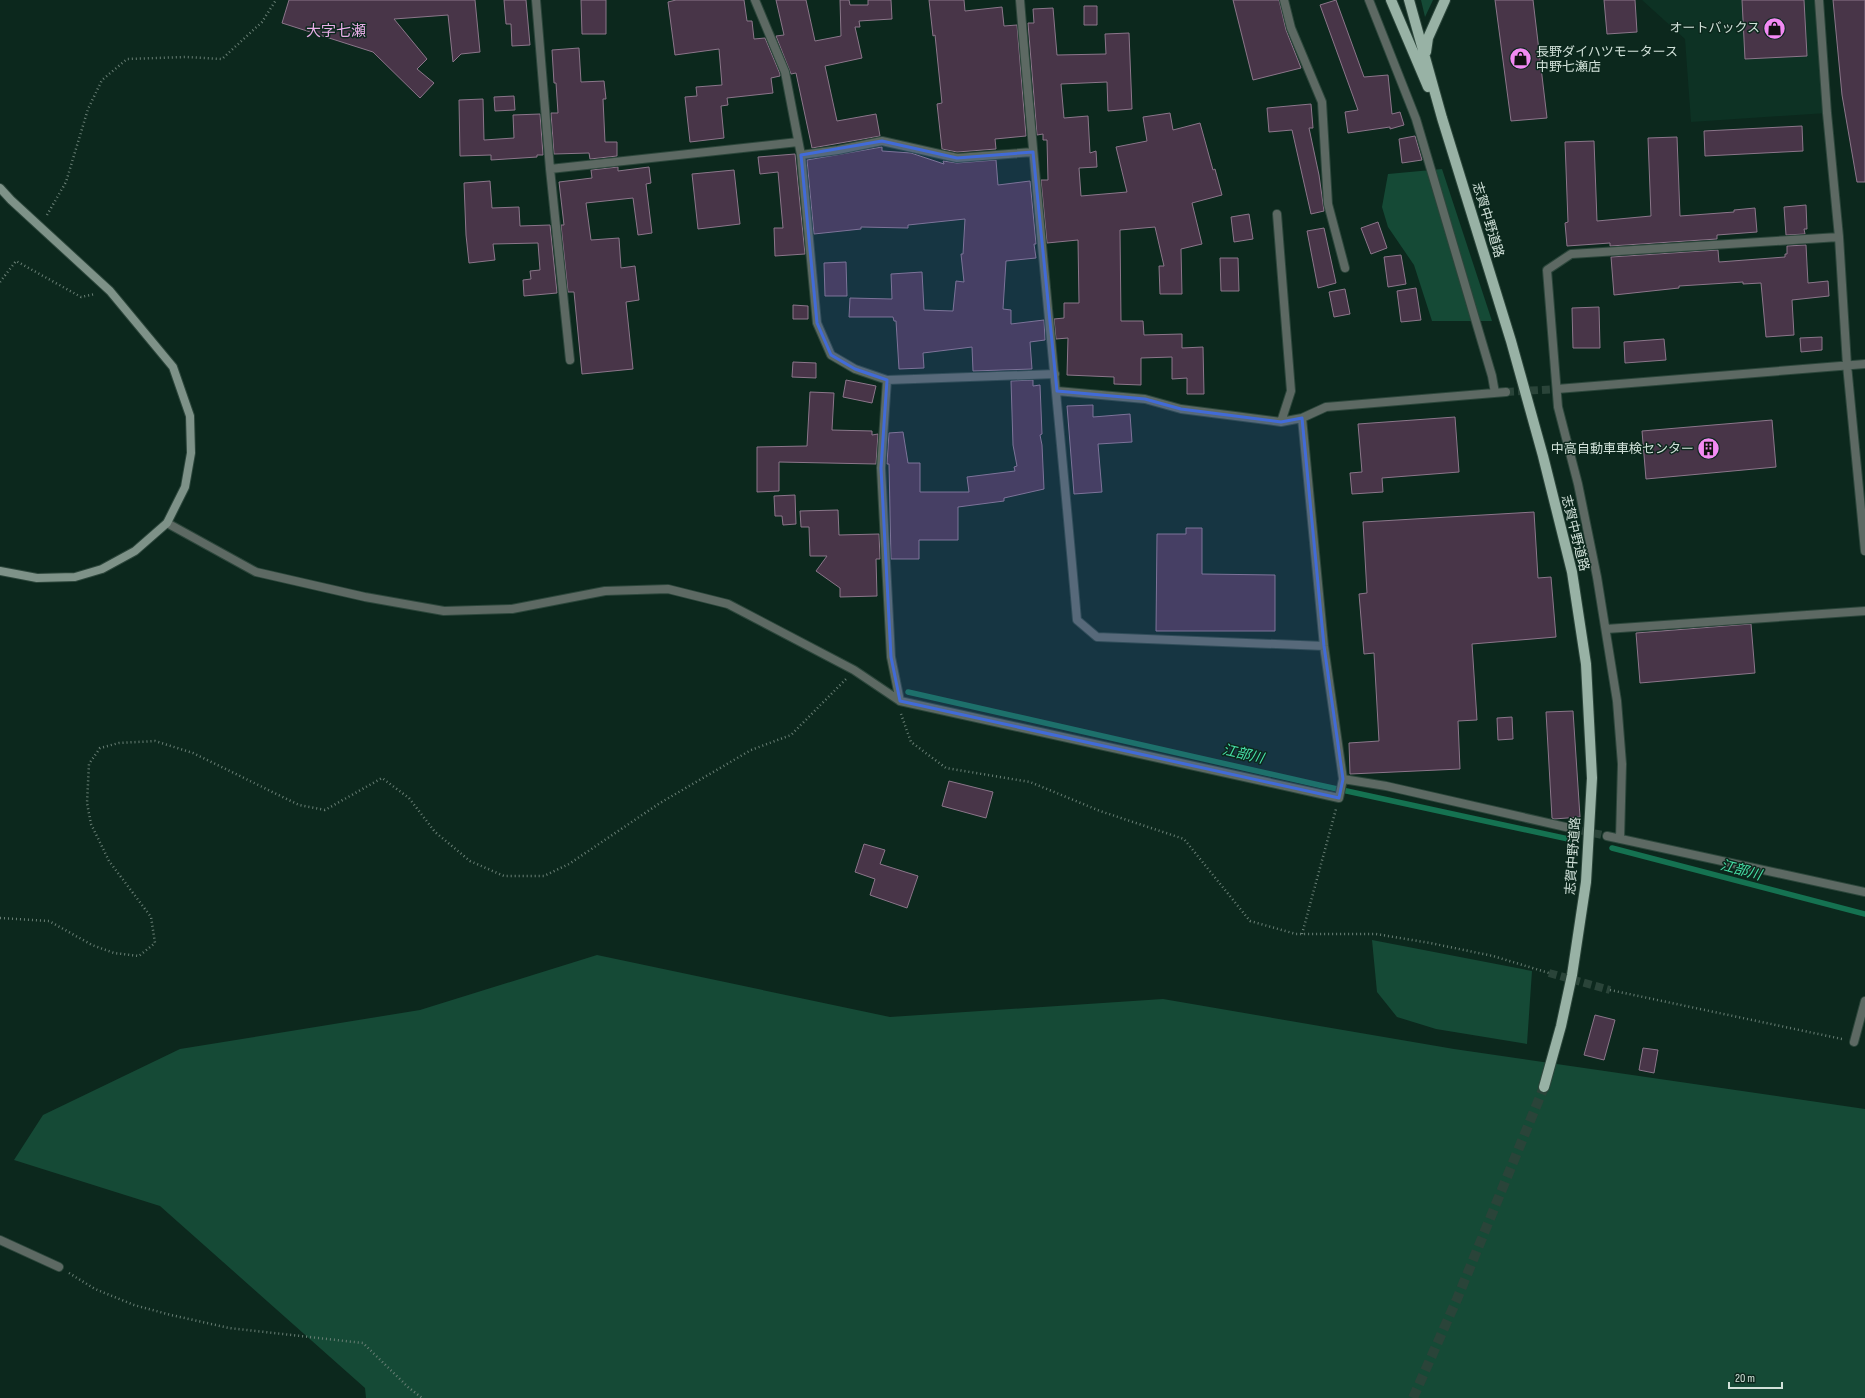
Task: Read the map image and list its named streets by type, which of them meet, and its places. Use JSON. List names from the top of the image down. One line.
{"streets":{"main road":["志賀中野道路"]},"districts":["大字七瀬"],"water":["江部川"],"places":{"shop":["オートバックス","長野ダイハツモータース 中野七瀬店"],"building":["中高自動車車検センター"]},"scale_bar":"20 m"}
